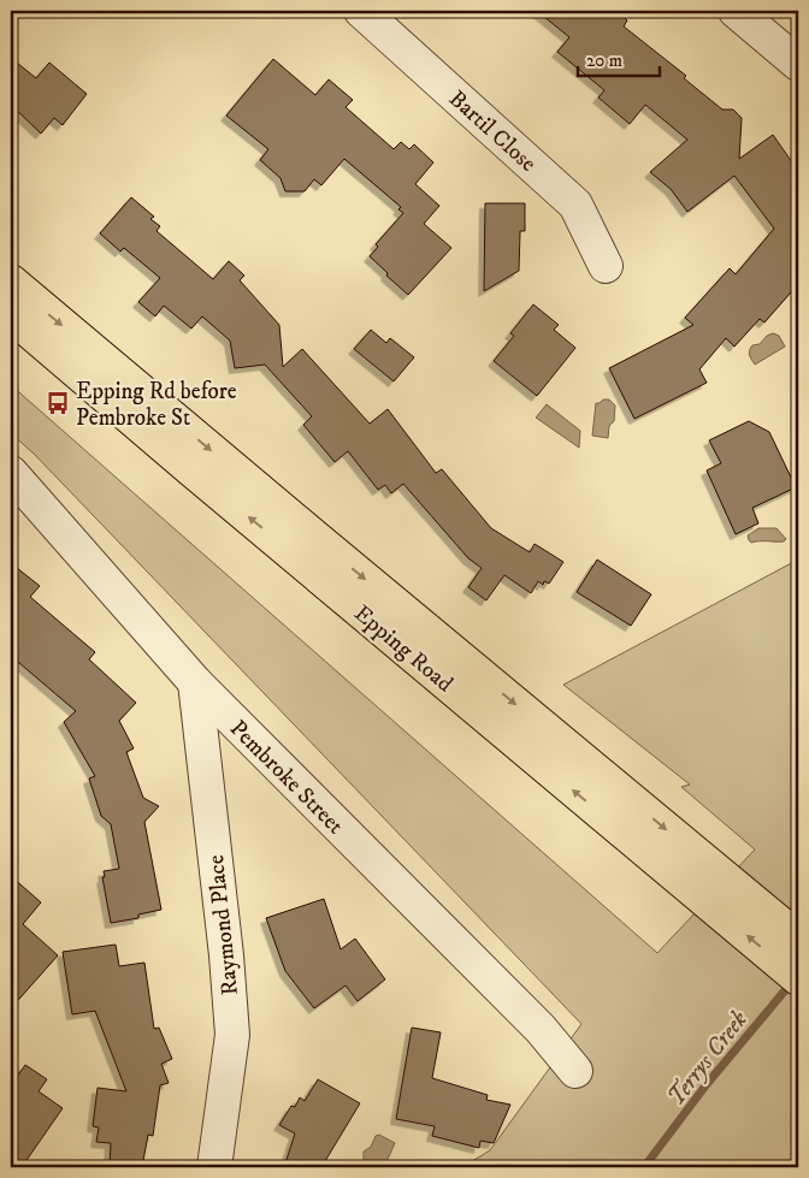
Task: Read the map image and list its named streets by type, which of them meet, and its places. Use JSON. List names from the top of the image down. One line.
{"streets":{"main road":["Epping Road"],"street":["Bartil Close","Pembroke Street","Raymond Place"]},"crossings":[["Pembroke Street","Raymond Place"]],"water":["Terrys Creek"],"places":{"bus stop":["Epping Rd before Pembroke St"]},"scale_bar":"20 m"}
